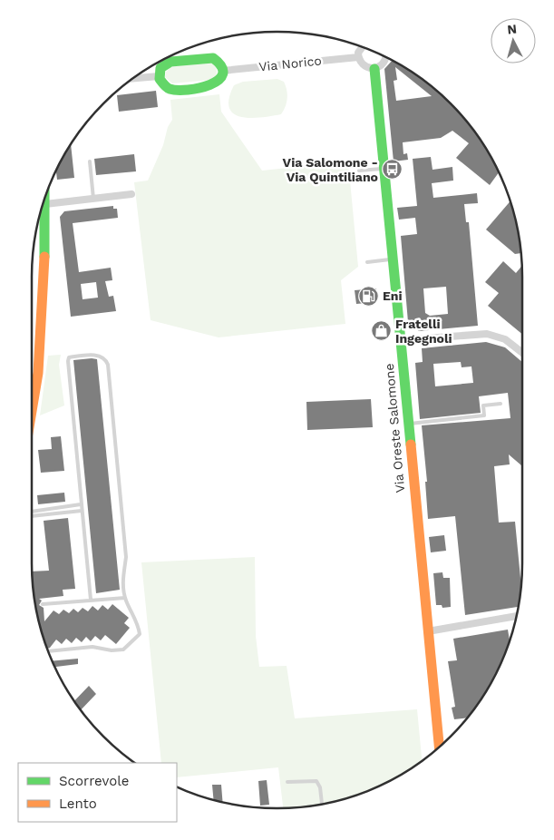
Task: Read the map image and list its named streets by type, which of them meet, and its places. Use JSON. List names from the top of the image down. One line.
{"streets":{"street":["Via Norico","Via Oreste Salomone"]},"places":{"bus stop":["Via Salomone - Via Quintiliano"],"fuel station":["Eni"],"shop":["Fratelli Ingegnoli"]},"legend":["Scorrevole","Lento"],"north":"top"}
